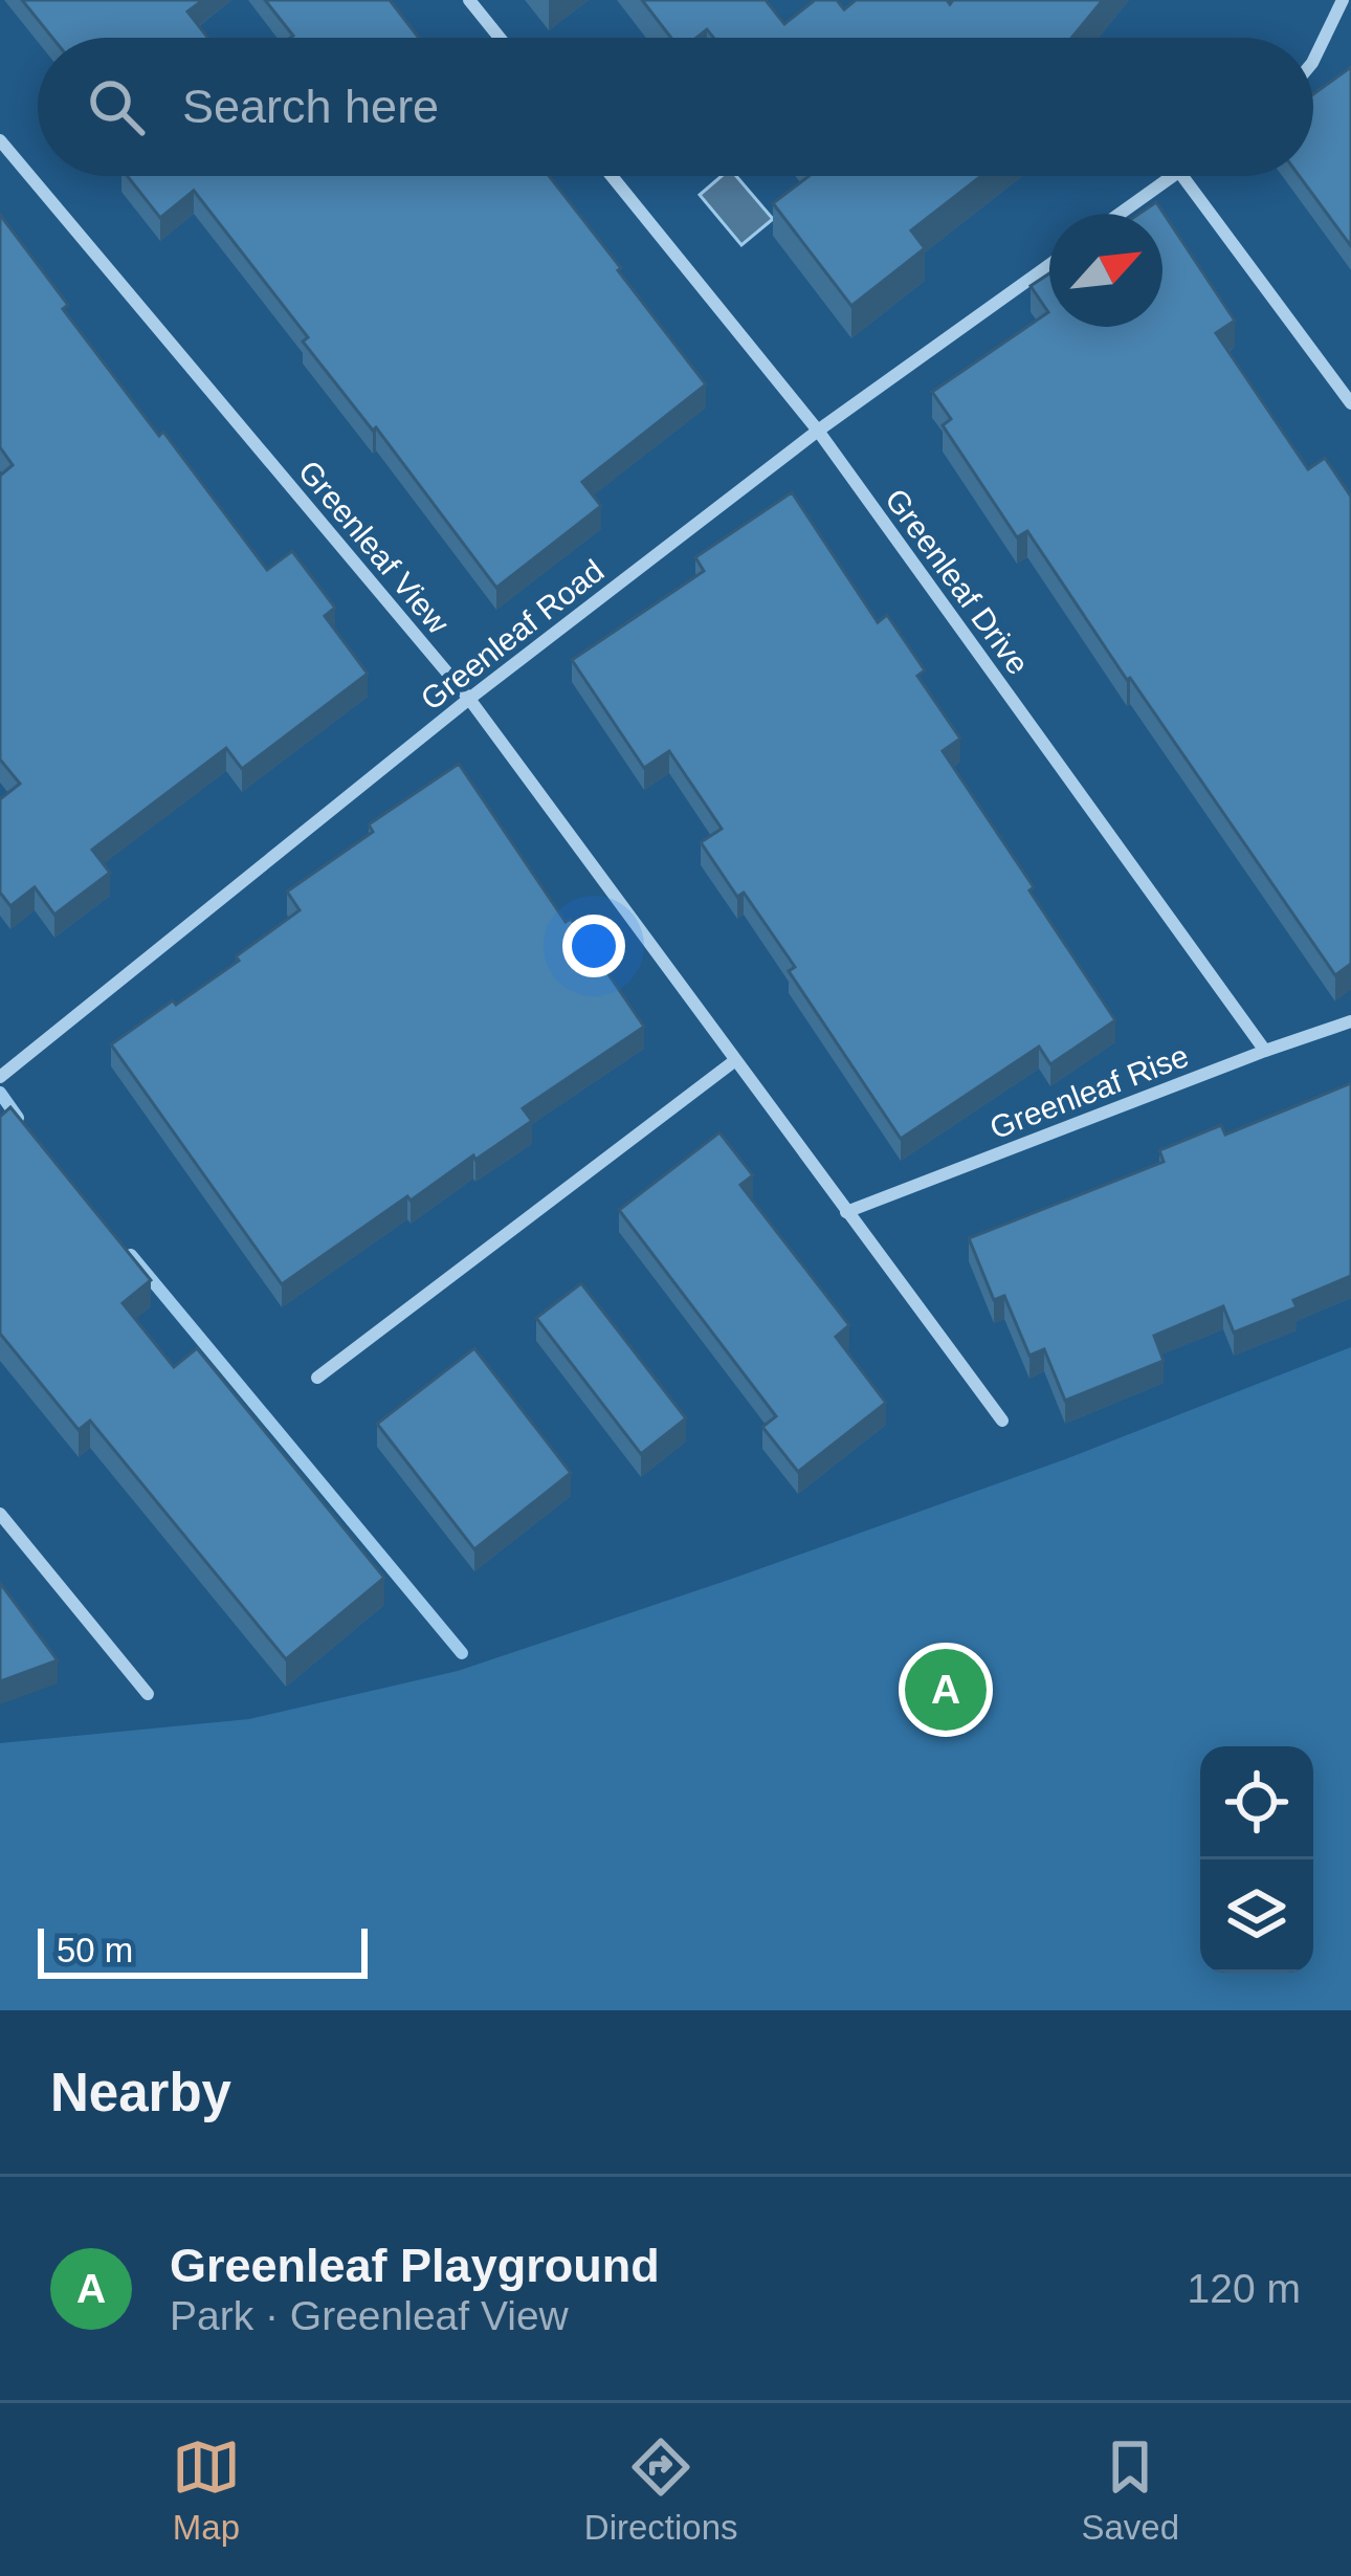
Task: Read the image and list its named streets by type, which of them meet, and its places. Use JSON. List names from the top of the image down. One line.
{"streets":{"street":["Greenleaf View","Greenleaf Drive","Greenleaf Road","Greenleaf Rise"]},"crossings":[["Greenleaf View","Greenleaf Road"],["Greenleaf View","Greenleaf Rise"],["Greenleaf Drive","Greenleaf Road"],["Greenleaf Drive","Greenleaf Rise"]],"scale_bar":"50 m","north":"top right","page":{"search":"Search here","pins":"A","scale":"50 m","heading":"Nearby","list":[{"mark":"A","name":"Greenleaf Playground","note":"Park · Greenleaf View","value":"120 m"}],"nav":["Map","Directions","Saved"]}}
